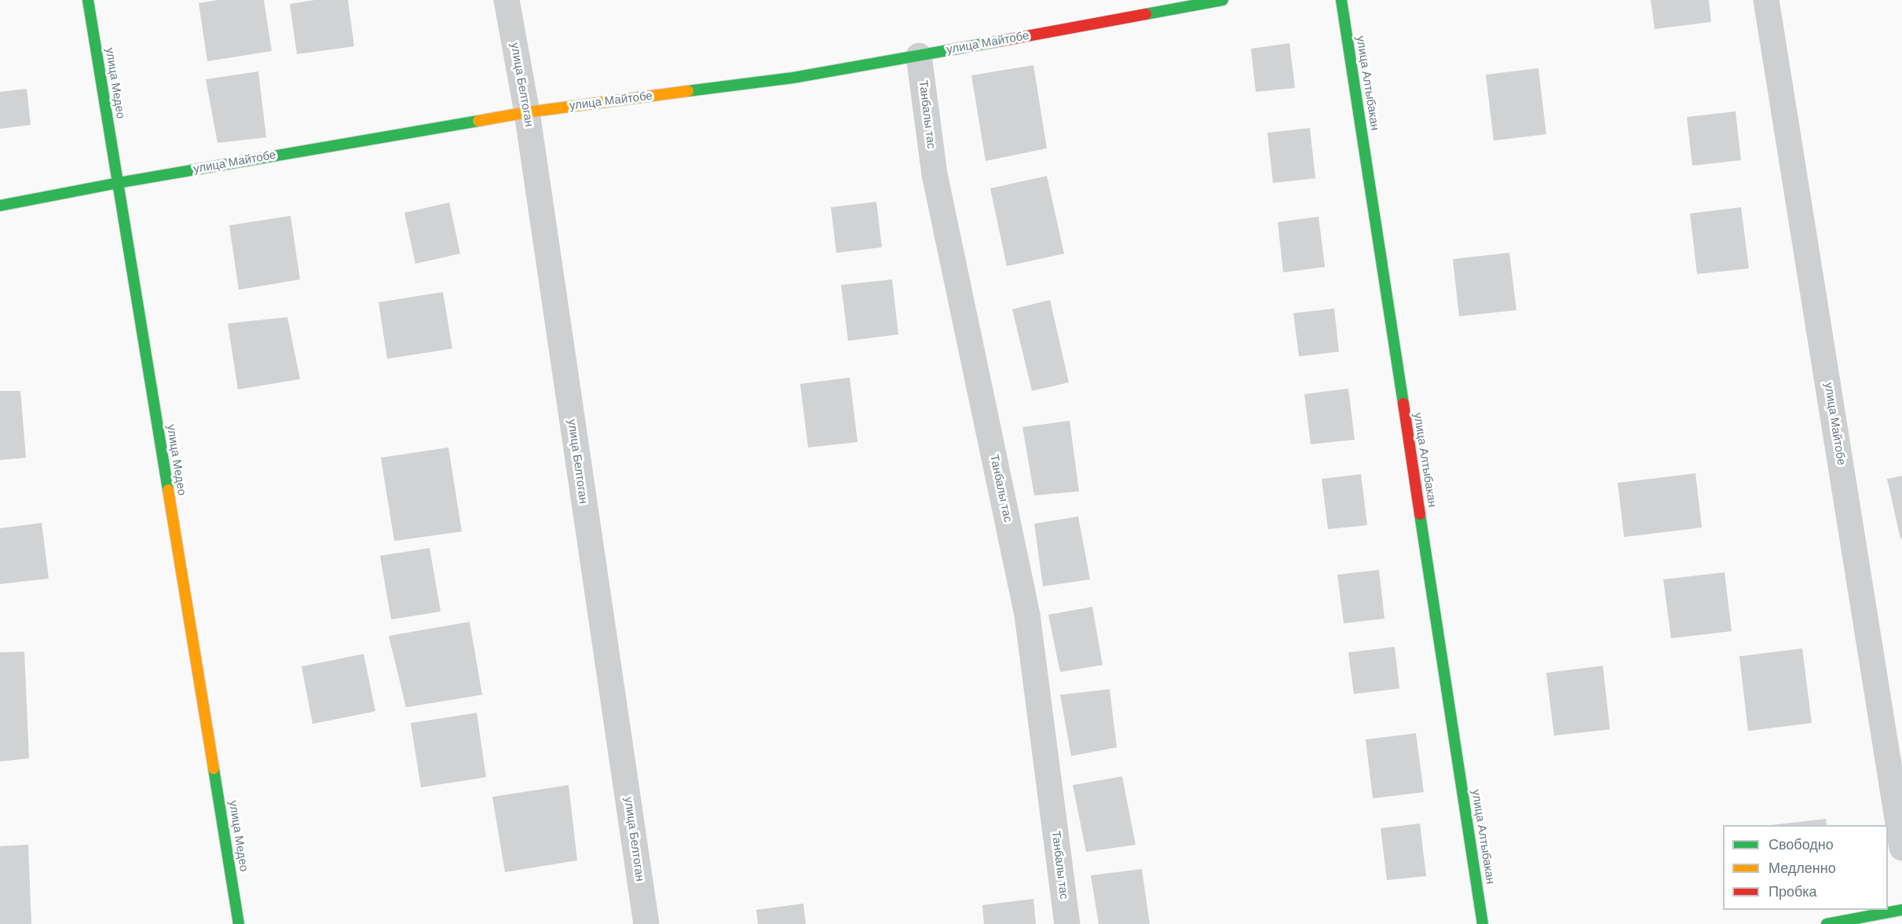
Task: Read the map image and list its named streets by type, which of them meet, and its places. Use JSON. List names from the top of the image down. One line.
{"streets":{"street":["улица Майтобе","улица Медео","улица Алтыбакан","улица Белтоган","Танбалы тас"]},"crossings":[["улица Майтобе","улица Медео"],["улица Майтобе","улица Белтоган"],["улица Майтобе","Танбалы тас"]],"legend":["Свободно","Медленно","Пробка"]}
